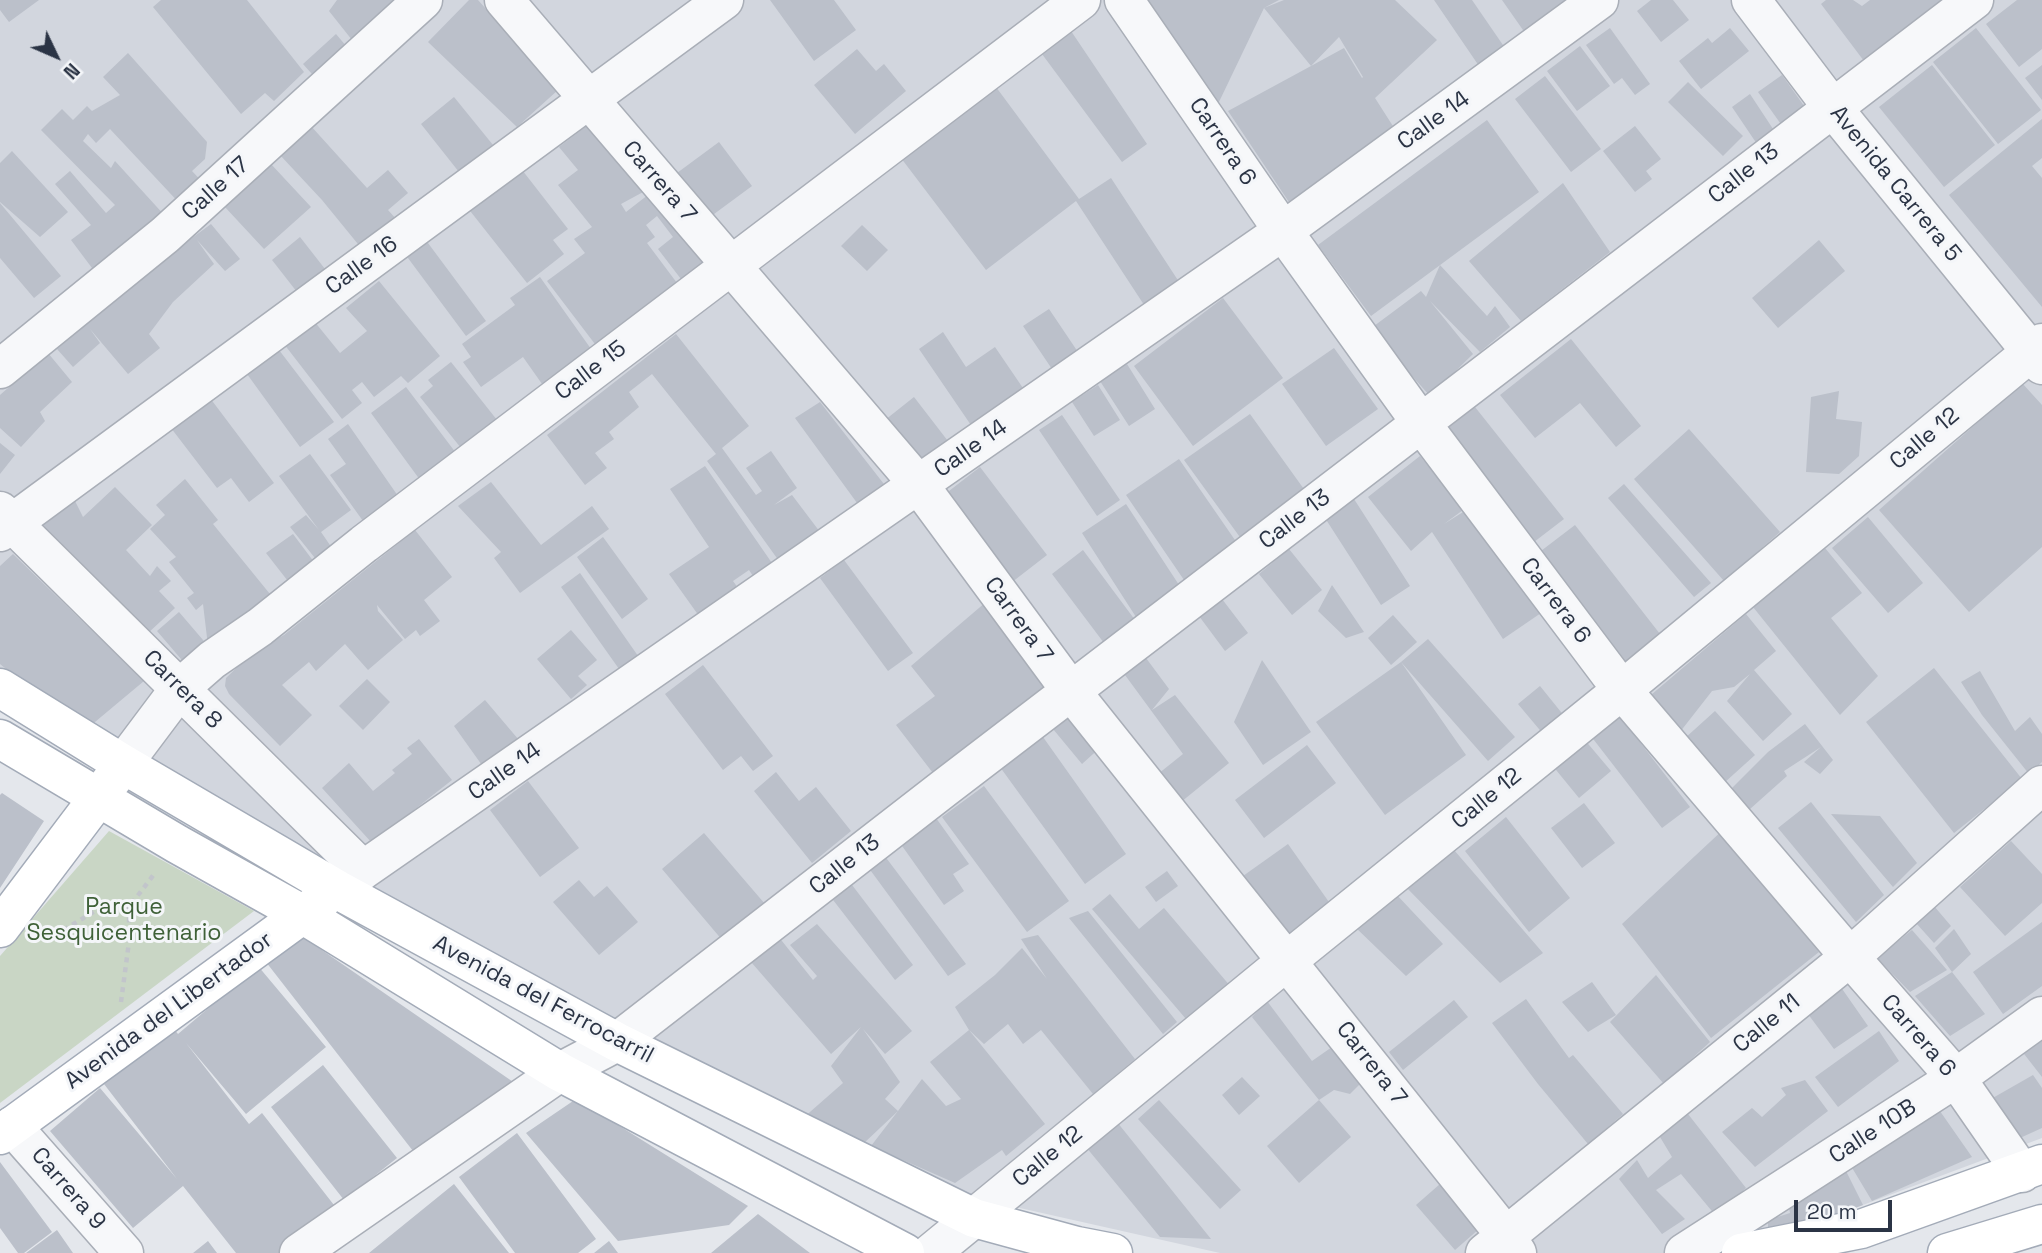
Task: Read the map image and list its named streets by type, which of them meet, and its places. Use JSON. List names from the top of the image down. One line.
{"streets":{"main road":["Avenida del Ferrocarril","Avenida del Libertador"],"street":["Calle 14","Carrera 6","Calle 13","Carrera 7","Avenida Carrera 5","Calle 17","Calle 16","Calle 15","Calle 12","Carrera 8","Calle 11","Calle 10B","Carrera 9"]},"crossings":[["Calle 14","Carrera 6"],["Calle 14","Carrera 7"],["Calle 14","Carrera 8"],["Calle 14","Avenida del Ferrocarril"],["Calle 14","Avenida del Libertador"],["Carrera 6","Calle 13"],["Carrera 6","Calle 12"],["Carrera 6","Calle 11"],["Carrera 6","Calle 10B"],["Calle 13","Carrera 7"],["Calle 13","Avenida Carrera 5"],["Calle 13","Avenida del Ferrocarril"],["Carrera 7","Calle 16"],["Carrera 7","Calle 15"],["Carrera 7","Calle 12"],["Carrera 7","Calle 11"],["Avenida Carrera 5","Calle 12"],["Calle 16","Carrera 8"],["Calle 15","Carrera 8"],["Calle 15","Avenida del Ferrocarril"],["Calle 12","Avenida del Ferrocarril"],["Carrera 8","Avenida del Ferrocarril"],["Carrera 8","Avenida del Libertador"],["Avenida del Ferrocarril","Avenida del Libertador"],["Avenida del Libertador","Carrera 9"]],"parks":["Parque Sesquicentenario"],"scale_bar":"20 m","north":"bottom right"}
